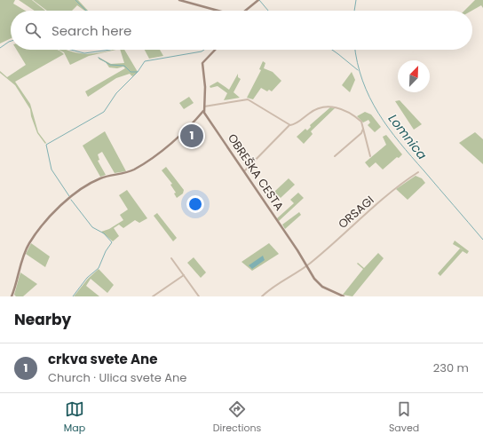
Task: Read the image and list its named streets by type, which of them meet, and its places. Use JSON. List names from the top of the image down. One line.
{"streets":{"main road":["OBREŠKA CESTA"],"street":["ORSAGI"]},"crossings":[["OBREŠKA CESTA","ORSAGI"]],"water":["Lomnica"],"north":"top right","page":{"search":"Search here","pins":"1","heading":"Nearby","list":[{"mark":"1","name":"crkva svete Ane","note":"Church · Ulica svete Ane","value":"230 m"}],"nav":["Map","Directions","Saved"]}}
